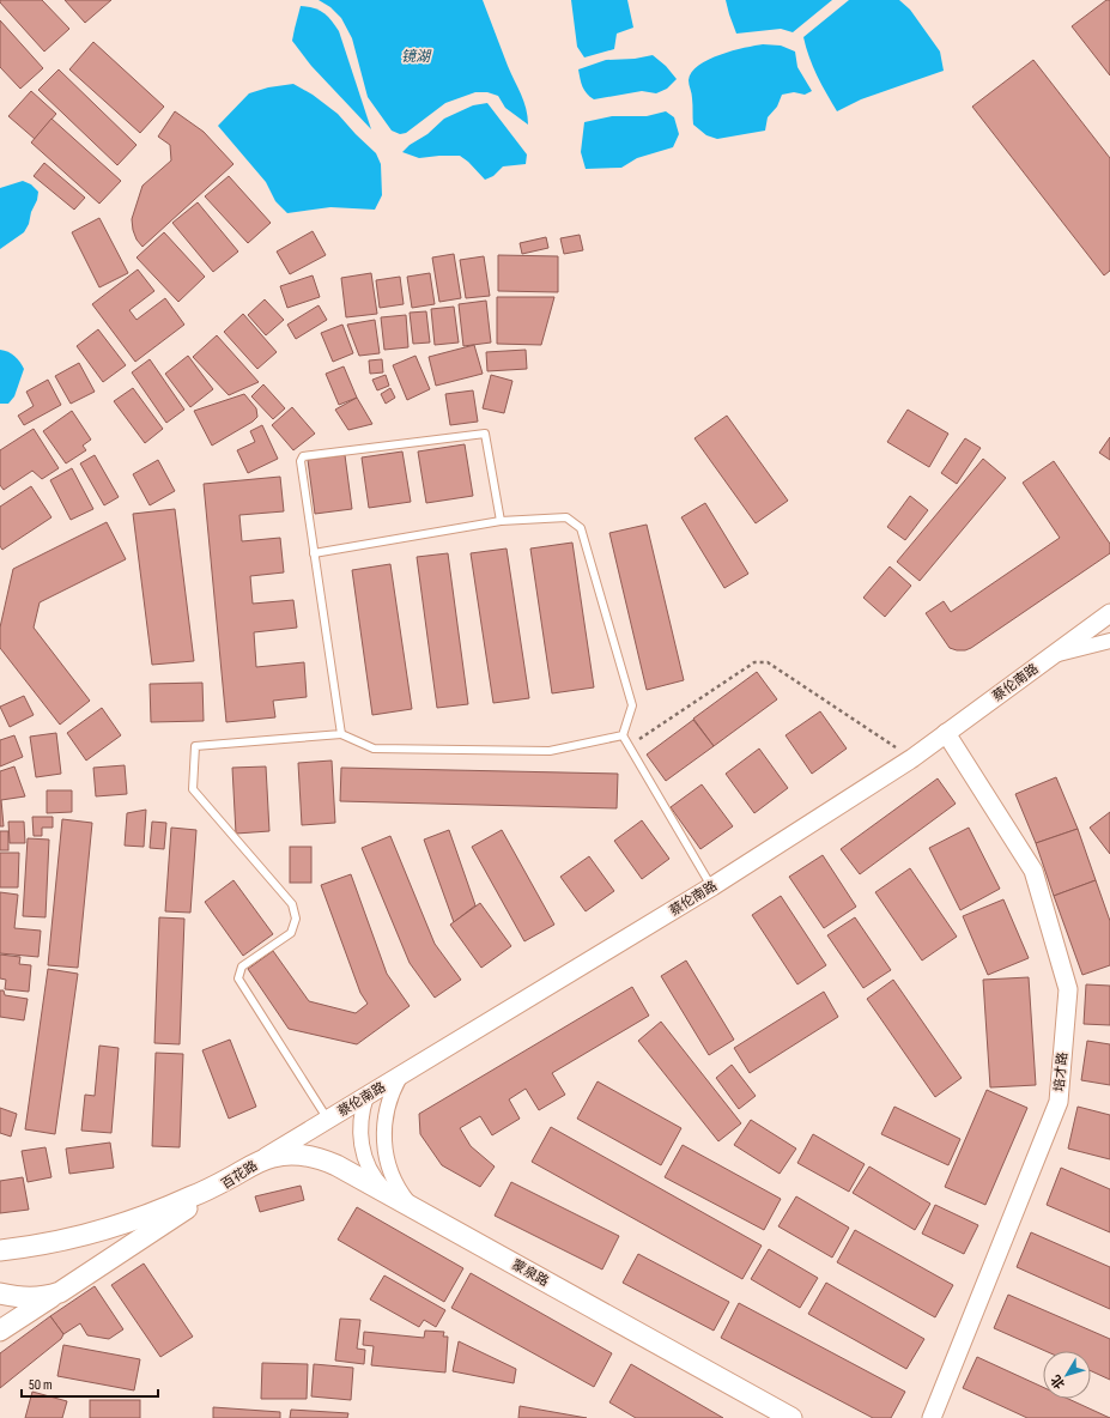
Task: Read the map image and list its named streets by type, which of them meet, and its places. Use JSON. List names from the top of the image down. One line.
{"streets":{"main road":["百花路","蒙泉路"],"street":["蔡伦南路","培才路"]},"crossings":[["蔡伦南路","培才路"],["蔡伦南路","百花路"],["蔡伦南路","蒙泉路"],["百花路","蒙泉路"]],"water":["镜湖"],"scale_bar":"50 m","north":"bottom left"}
